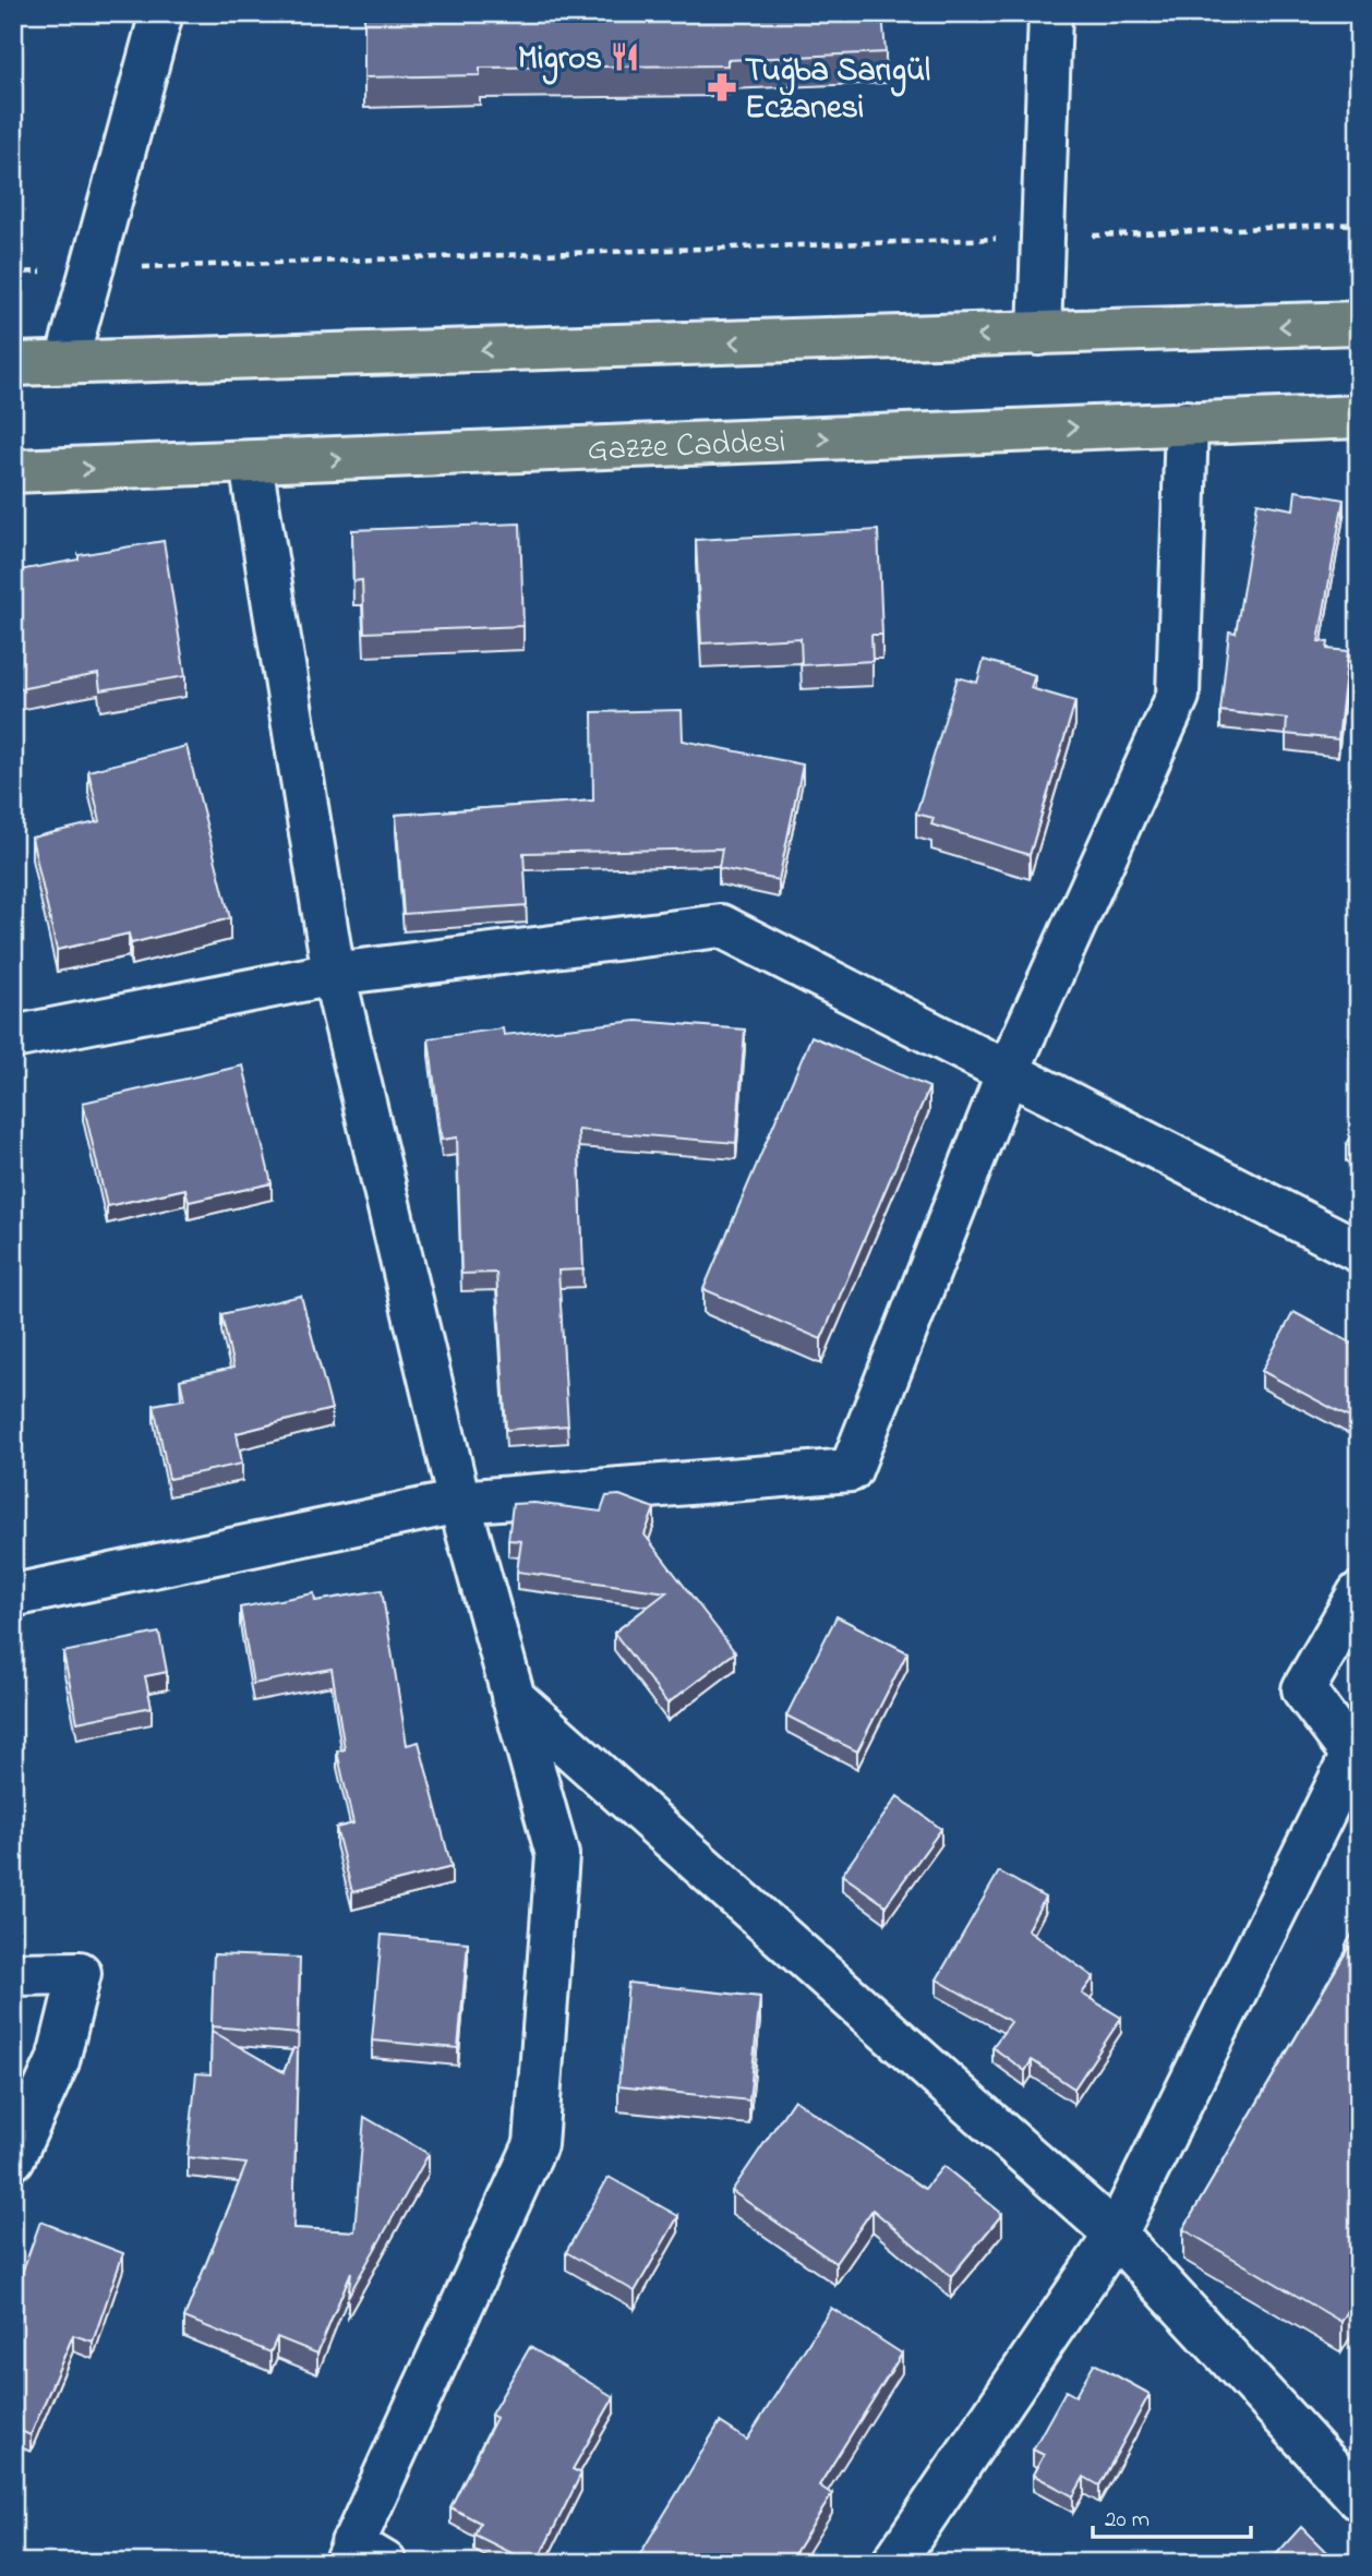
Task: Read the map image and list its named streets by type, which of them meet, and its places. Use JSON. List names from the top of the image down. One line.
{"streets":{"main road":["Gazze Caddesi"]},"places":{"restaurant":["Migros"],"pharmacy":["Tuğba Sarıgül Eczanesi"]},"scale_bar":"20 m"}
